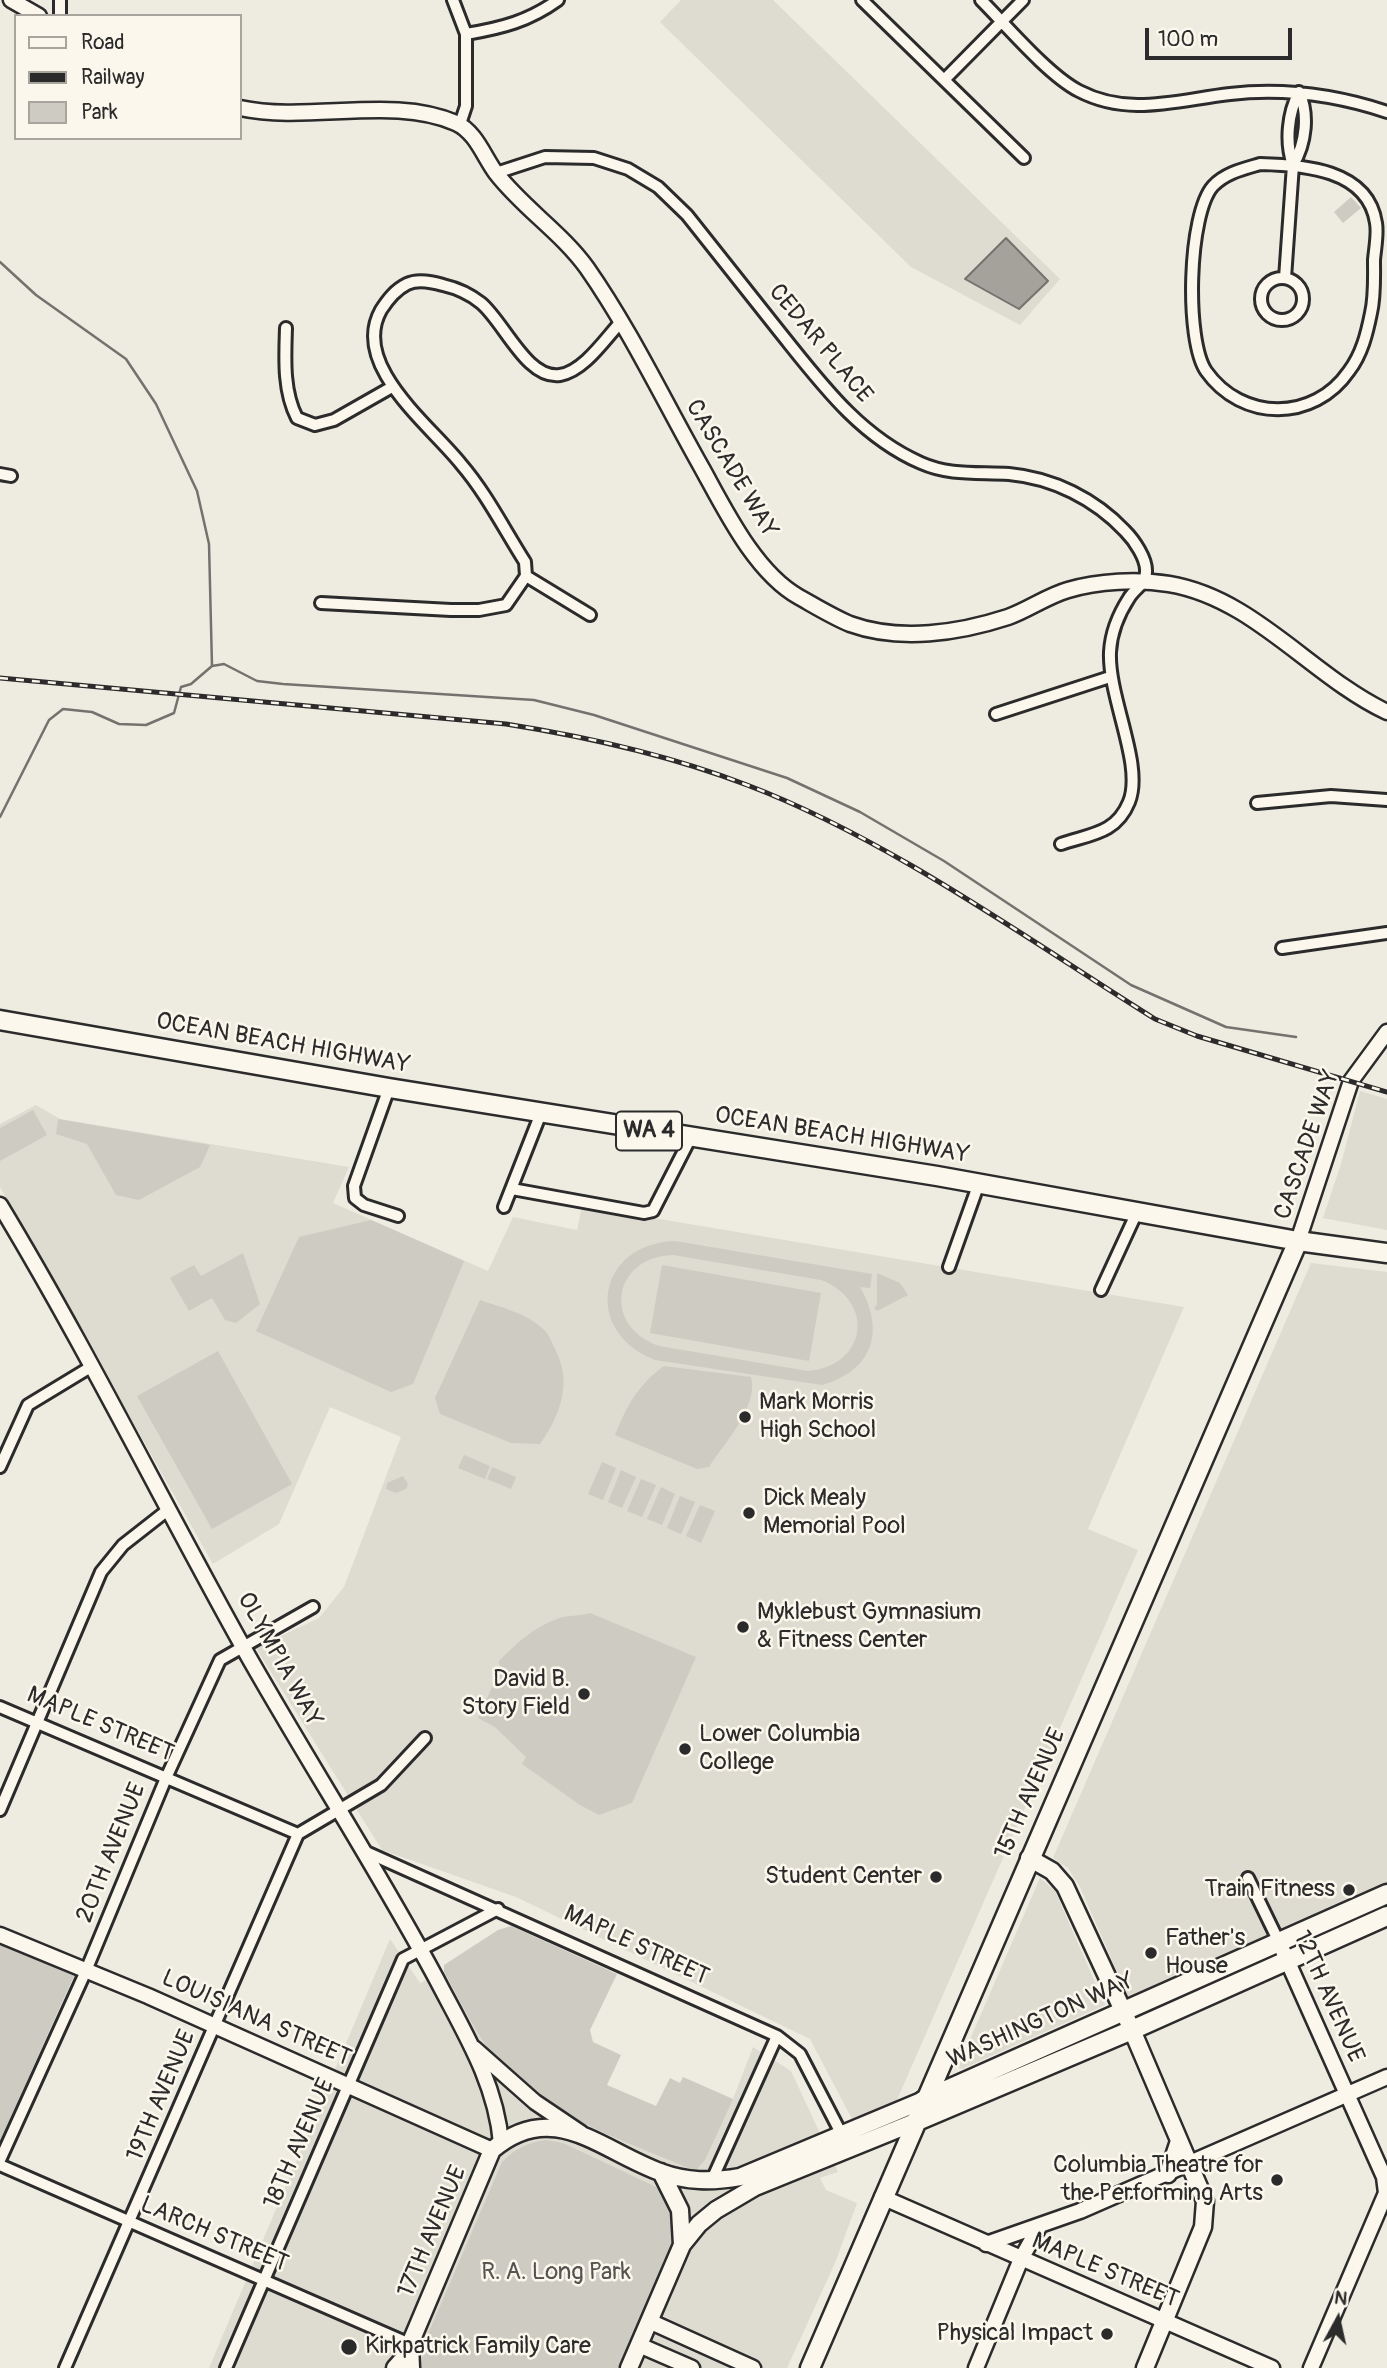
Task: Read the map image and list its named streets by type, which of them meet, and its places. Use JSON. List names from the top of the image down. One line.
{"streets":{"main road":["OCEAN BEACH HIGHWAY","WA 4","15TH AVENUE","WASHINGTON WAY","17TH AVENUE"],"street":["CEDAR PLACE","CASCADE WAY","OLYMPIA WAY","MAPLE STREET","20TH AVENUE","12TH AVENUE","LOUISIANA STREET","19TH AVENUE","18TH AVENUE","LARCH STREET"]},"crossings":[["CEDAR PLACE","CASCADE WAY"],["CASCADE WAY","OCEAN BEACH HIGHWAY"],["CASCADE WAY","15TH AVENUE"],["OCEAN BEACH HIGHWAY","15TH AVENUE"],["OLYMPIA WAY","MAPLE STREET"],["OLYMPIA WAY","20TH AVENUE"],["OLYMPIA WAY","LOUISIANA STREET"],["OLYMPIA WAY","18TH AVENUE"],["OLYMPIA WAY","17TH AVENUE"],["MAPLE STREET","15TH AVENUE"],["MAPLE STREET","20TH AVENUE"],["MAPLE STREET","WASHINGTON WAY"],["MAPLE STREET","19TH AVENUE"],["MAPLE STREET","18TH AVENUE"],["15TH AVENUE","WASHINGTON WAY"],["20TH AVENUE","LOUISIANA STREET"],["12TH AVENUE","WASHINGTON WAY"],["LOUISIANA STREET","19TH AVENUE"],["LOUISIANA STREET","18TH AVENUE"],["LOUISIANA STREET","17TH AVENUE"],["19TH AVENUE","LARCH STREET"],["18TH AVENUE","LARCH STREET"],["17TH AVENUE","LARCH STREET"]],"parks":["R. A. Long Park"],"places":["Mark Morris High School","Dick Mealy Memorial Pool","Myklebust Gymnasium & Fitness Center","David B. Story Field","Lower Columbia College","Student Center","Train Fitness","Father's House","Columbia Theatre for the Performing Arts","Physical Impact","Kirkpatrick Family Care"],"legend":["Road","Railway","Park"],"scale_bar":"100 m","north":"top"}
